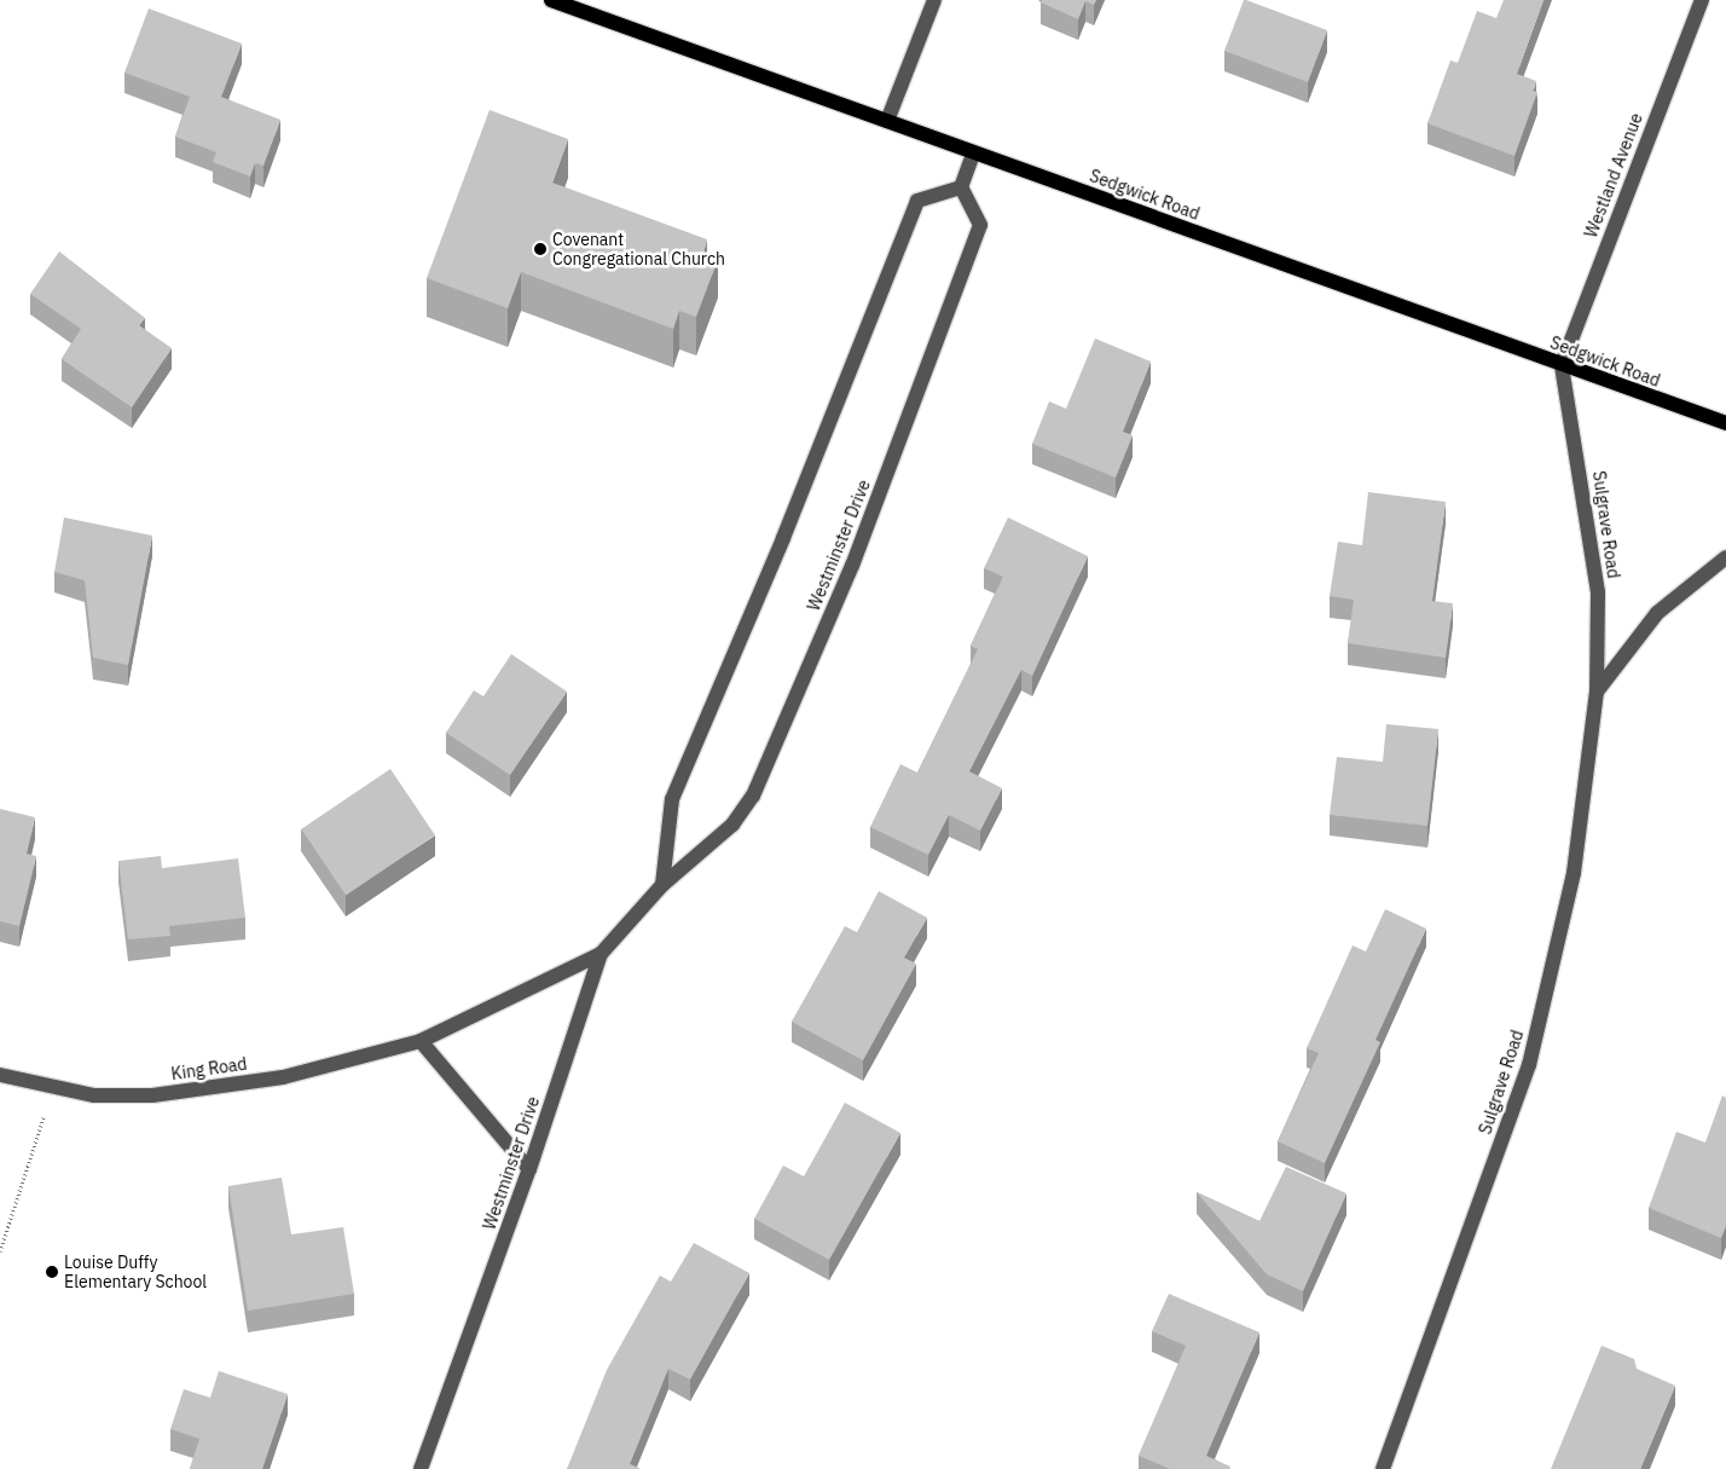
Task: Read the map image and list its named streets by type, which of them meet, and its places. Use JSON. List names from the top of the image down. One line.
{"streets":{"main road":["Sedgwick Road"],"street":["Westland Avenue","Sulgrave Road","Westminster Drive","King Road"]},"crossings":[["Westland Avenue","Sedgwick Road"],["Westland Avenue","Sulgrave Road"],["Sedgwick Road","Sulgrave Road"],["Westminster Drive","King Road"]],"places":["Covenant Congregational Church","Louise Duffy Elementary School"]}
